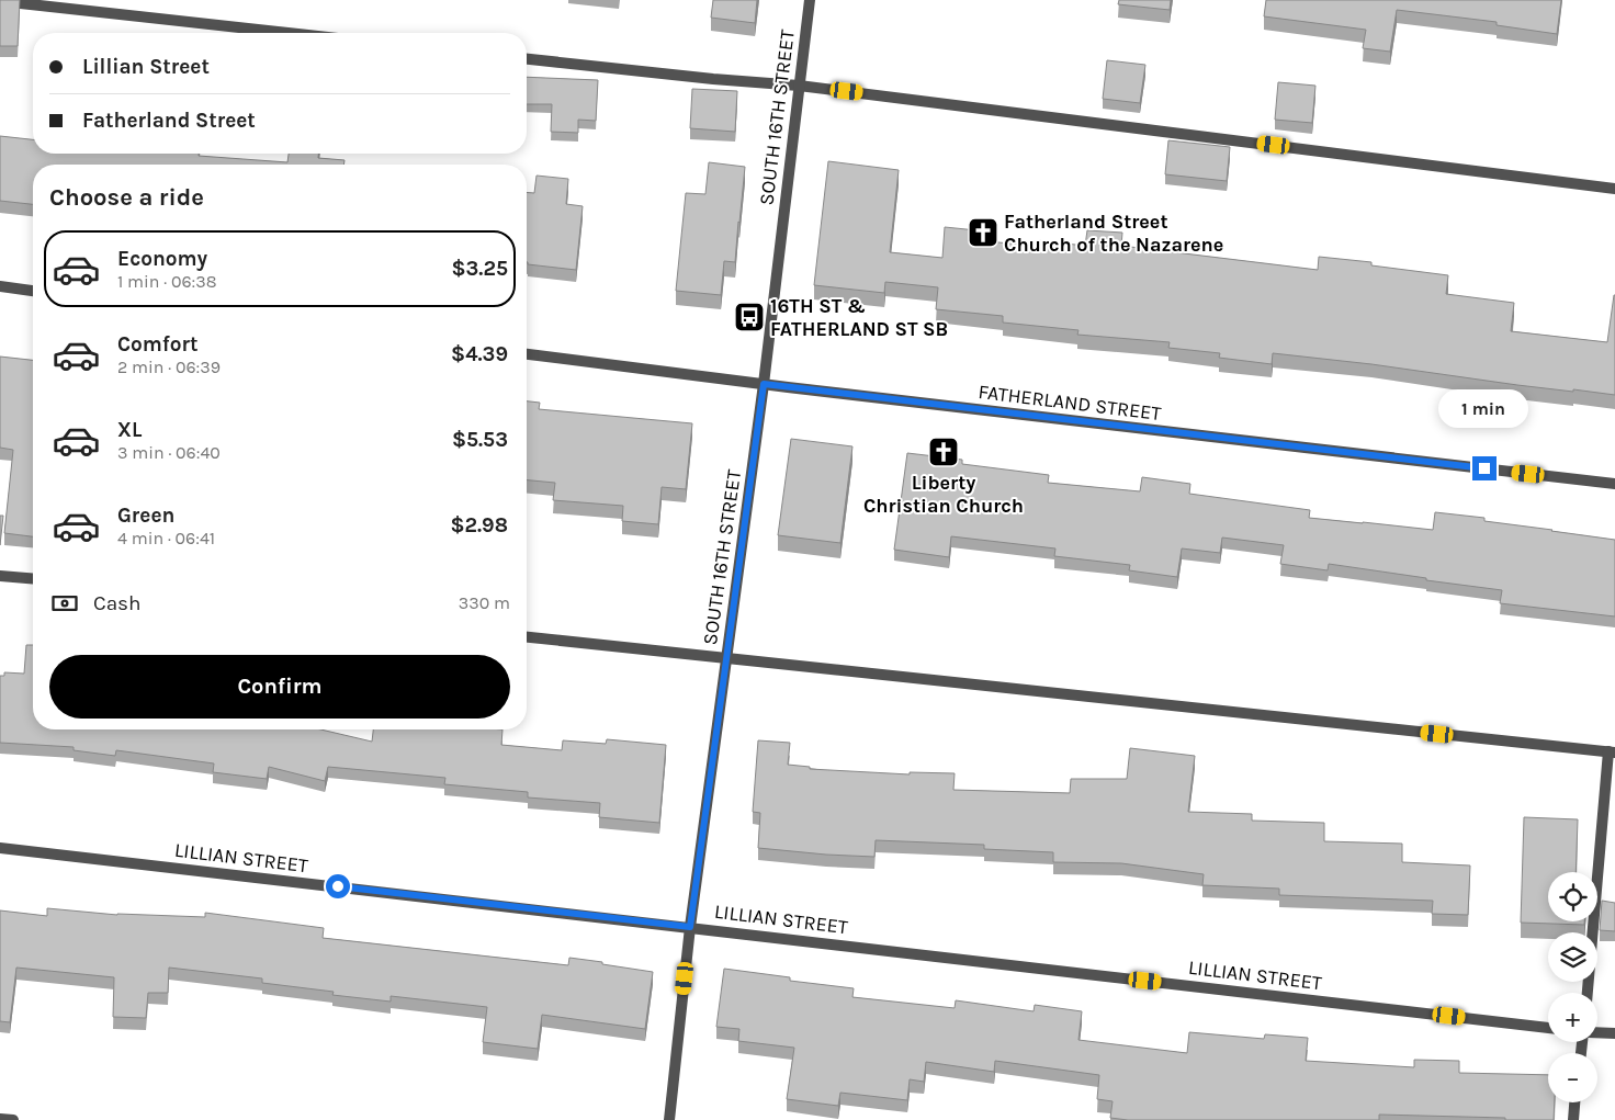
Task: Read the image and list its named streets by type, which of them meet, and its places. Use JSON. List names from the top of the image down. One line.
{"streets":{"street":["SOUTH 16TH STREET","FATHERLAND STREET","LILLIAN STREET"]},"crossings":[["SOUTH 16TH STREET","FATHERLAND STREET"],["SOUTH 16TH STREET","LILLIAN STREET"]],"places":{"church":["Fatherland Street Church of the Nazarene","Liberty Christian Church"],"bus stop":["16TH ST & FATHERLAND ST SB"]},"page":{"banner":["Lillian Street","Fatherland Street"],"heading":"Choose a ride","list":[{"name":"Economy","note":"1 min · 06:38","value":"$3.25"},{"name":"Comfort","note":"2 min · 06:39","value":"$4.39"},{"name":"XL","note":"3 min · 06:40","value":"$5.53"},{"name":"Green","note":"4 min · 06:41","value":"$2.98"}],"bubble":"1 min","pay":["Cash","330 m"],"buttons":"Confirm","map_buttons":["+","−"]}}
